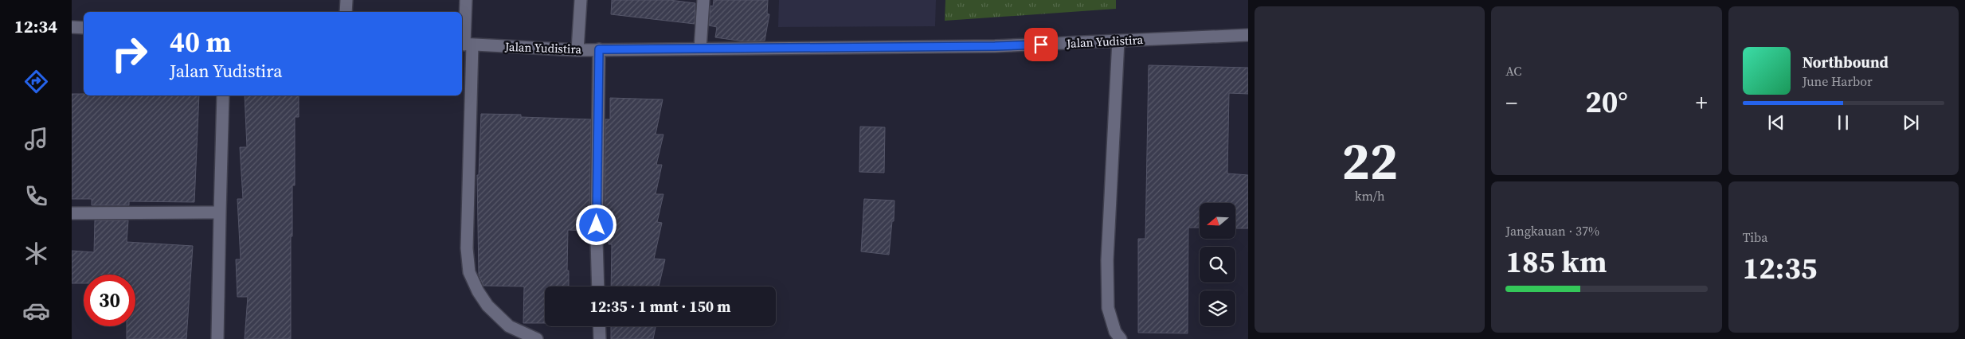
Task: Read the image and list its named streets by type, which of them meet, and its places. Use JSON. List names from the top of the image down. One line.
{"streets":{"street":["Jalan Yudistira"]},"north":"left","page":{"tabs":"12:34","tile":[["22","km/h"],"AC",["Jangkauan · 37%","185 km"],["Tiba","12:35"]],"turn":["40 m","Jalan Yudistira"],"song":["Northbound","June Harbor"],"heat":["−","20°","+"],"limit":"30","trip":"12:35 · 1 mnt · 150 m"}}
